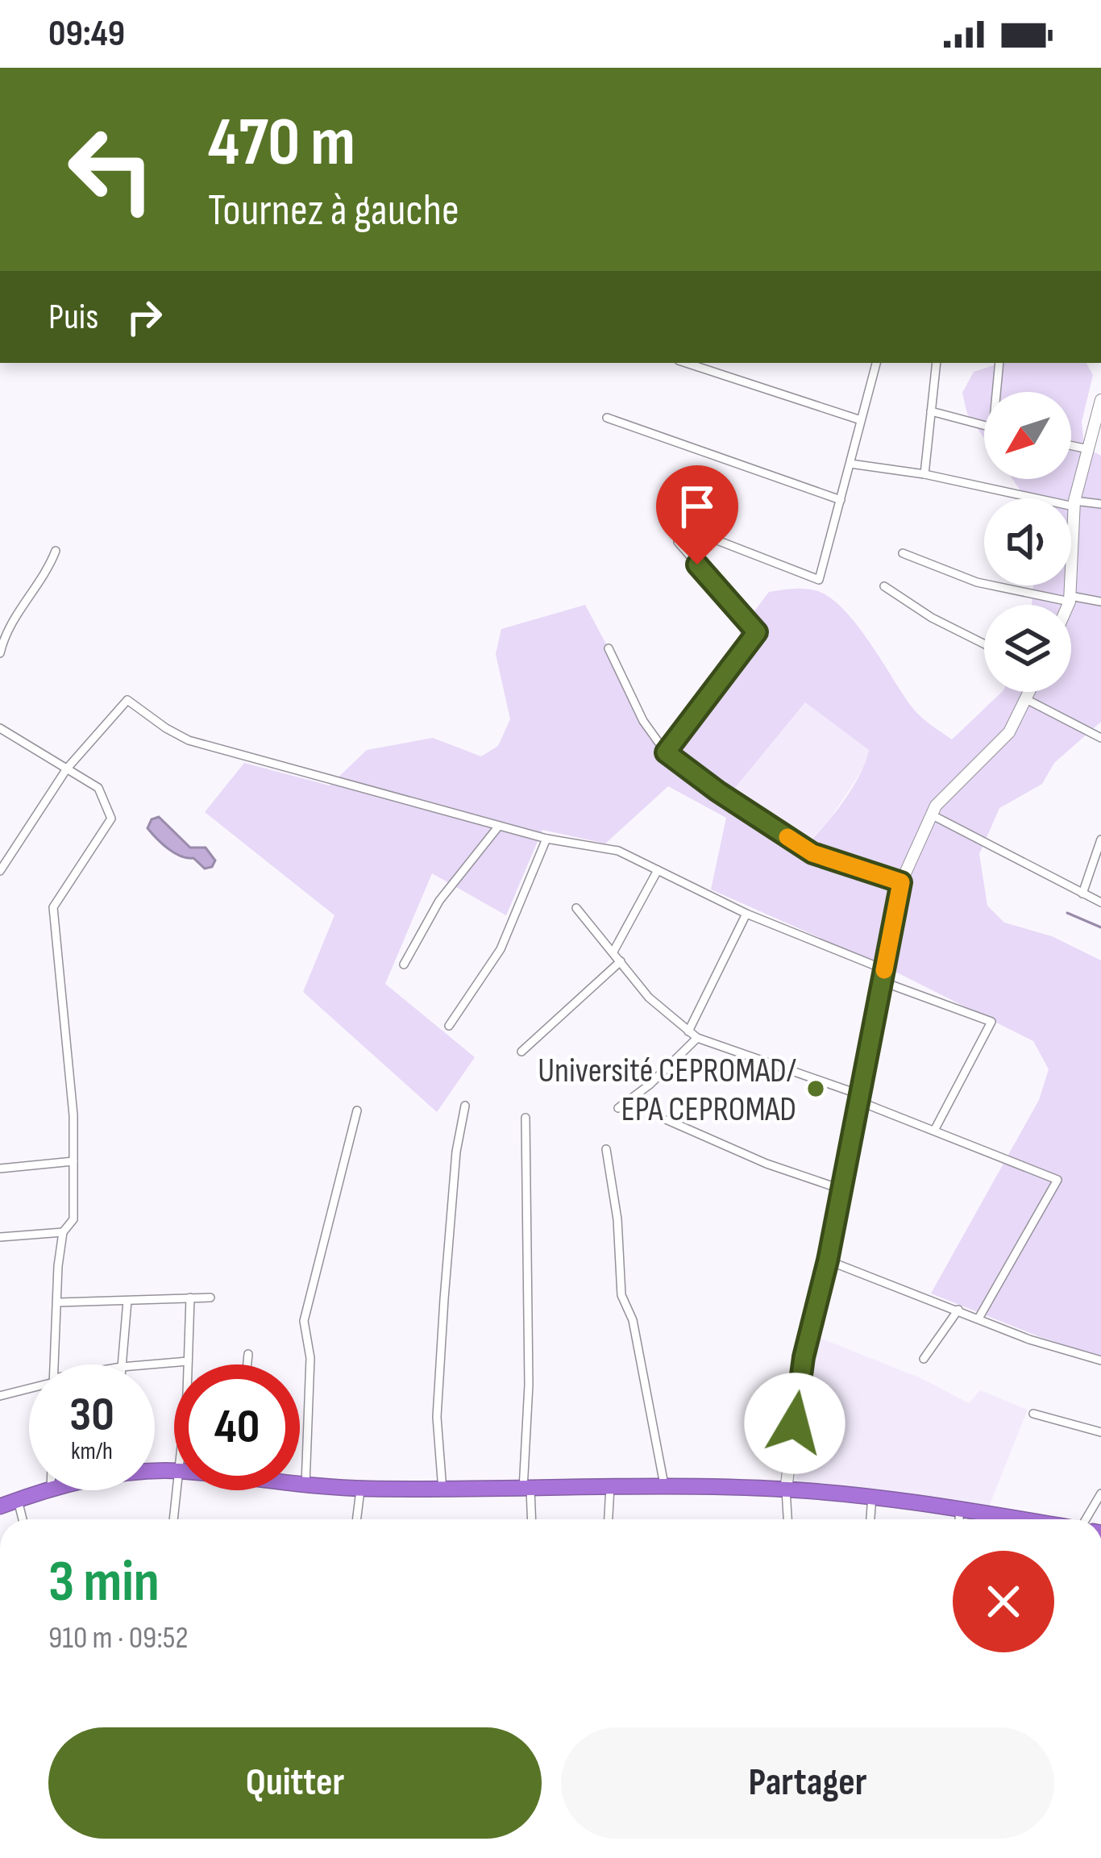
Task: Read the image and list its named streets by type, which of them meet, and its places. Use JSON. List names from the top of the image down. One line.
{"places":["Université CEPROMAD/ EPA CEPROMAD"],"north":"bottom left","page":{"status":"09:49","turn":["470 m","Tournez à gauche"],"then":"Puis","speed":"30 km/h","limit":"40","heading":["3 min","910 m · 09:52"],"buttons":["Quitter","Partager"]}}
